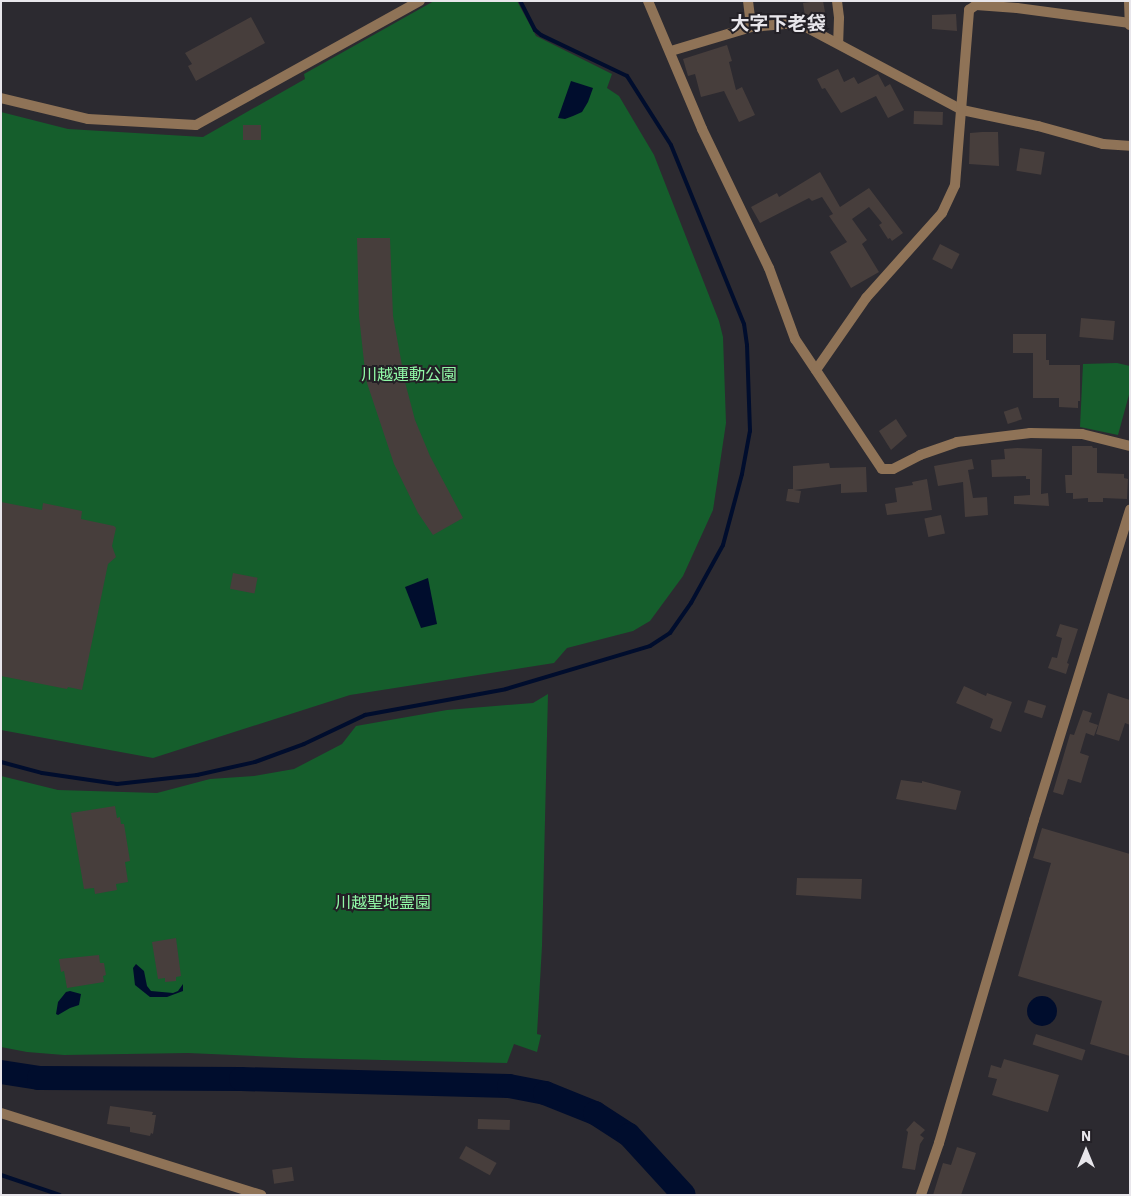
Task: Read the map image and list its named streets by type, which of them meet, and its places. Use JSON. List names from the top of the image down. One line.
{"districts":["大字下老袋"],"parks":["川越運動公園","川越聖地霊園"],"north":"top"}
